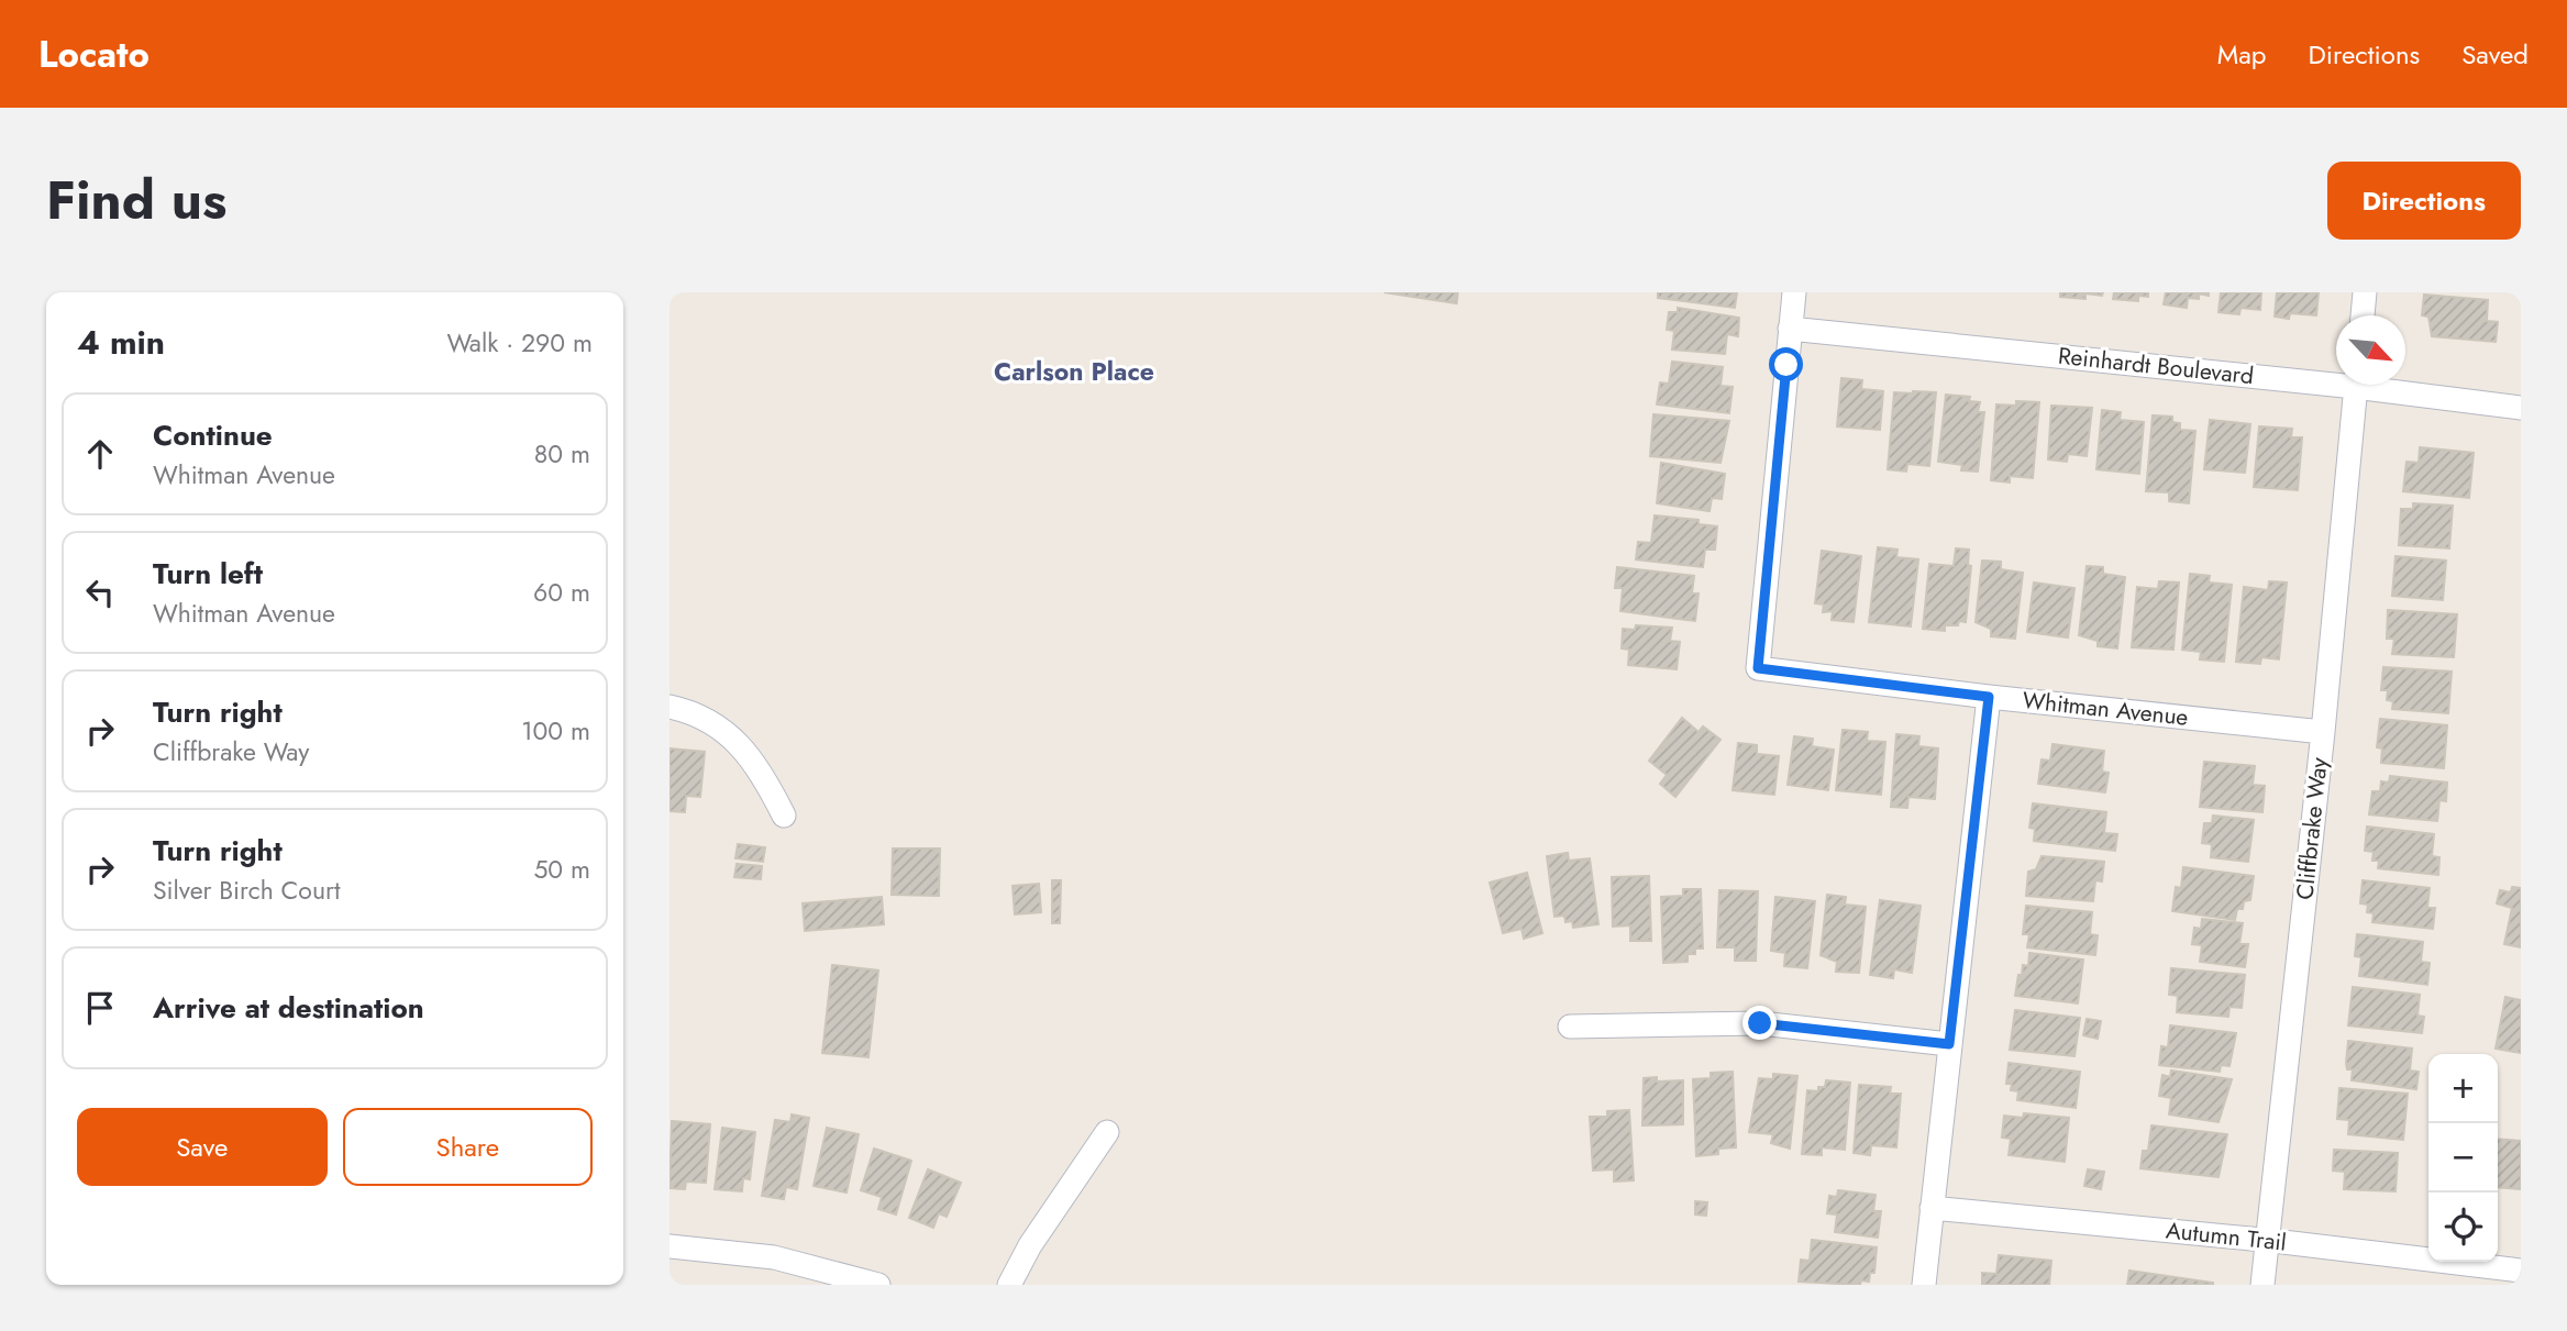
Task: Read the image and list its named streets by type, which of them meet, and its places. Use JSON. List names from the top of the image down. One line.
{"streets":{"street":["Reinhardt Boulevard","Whitman Avenue","Cliffbrake Way","Autumn Trail"]},"crossings":[["Reinhardt Boulevard","Whitman Avenue"],["Whitman Avenue","Cliffbrake Way"],["Cliffbrake Way","Autumn Trail"]],"districts":["Carlson Place"],"north":"bottom right","page":{"header":"Locato","nav":["Map","Directions","Saved"],"title":"Find us","buttons":["Directions",["Save","Share"]],"heading":["4 min","Walk · 290 m"],"list":[["Continue","Whitman Avenue","80 m"],["Turn left","Whitman Avenue","60 m"],["Turn right","Cliffbrake Way","100 m"],["Turn right","Silver Birch Court","50 m"],"Arrive at destination"],"map_buttons":["+","−"]}}
